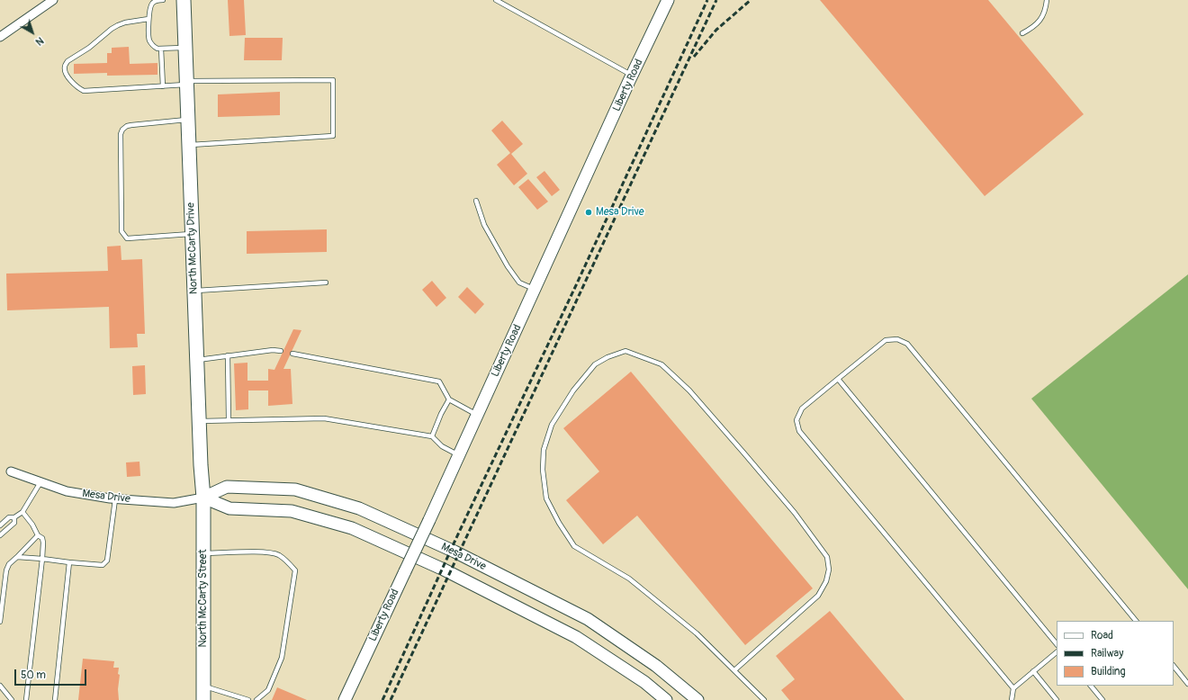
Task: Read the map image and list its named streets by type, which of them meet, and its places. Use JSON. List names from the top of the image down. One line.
{"streets":{"main road":["Liberty Road","North McCarty Drive","Mesa Drive","North McCarty Street"]},"crossings":[["North McCarty Drive","Mesa Drive"],["North McCarty Drive","North McCarty Street"],["Mesa Drive","North McCarty Street"]],"places":["Mesa Drive"],"legend":["Road","Railway","Building"],"scale_bar":"50 m","north":"bottom right"}
